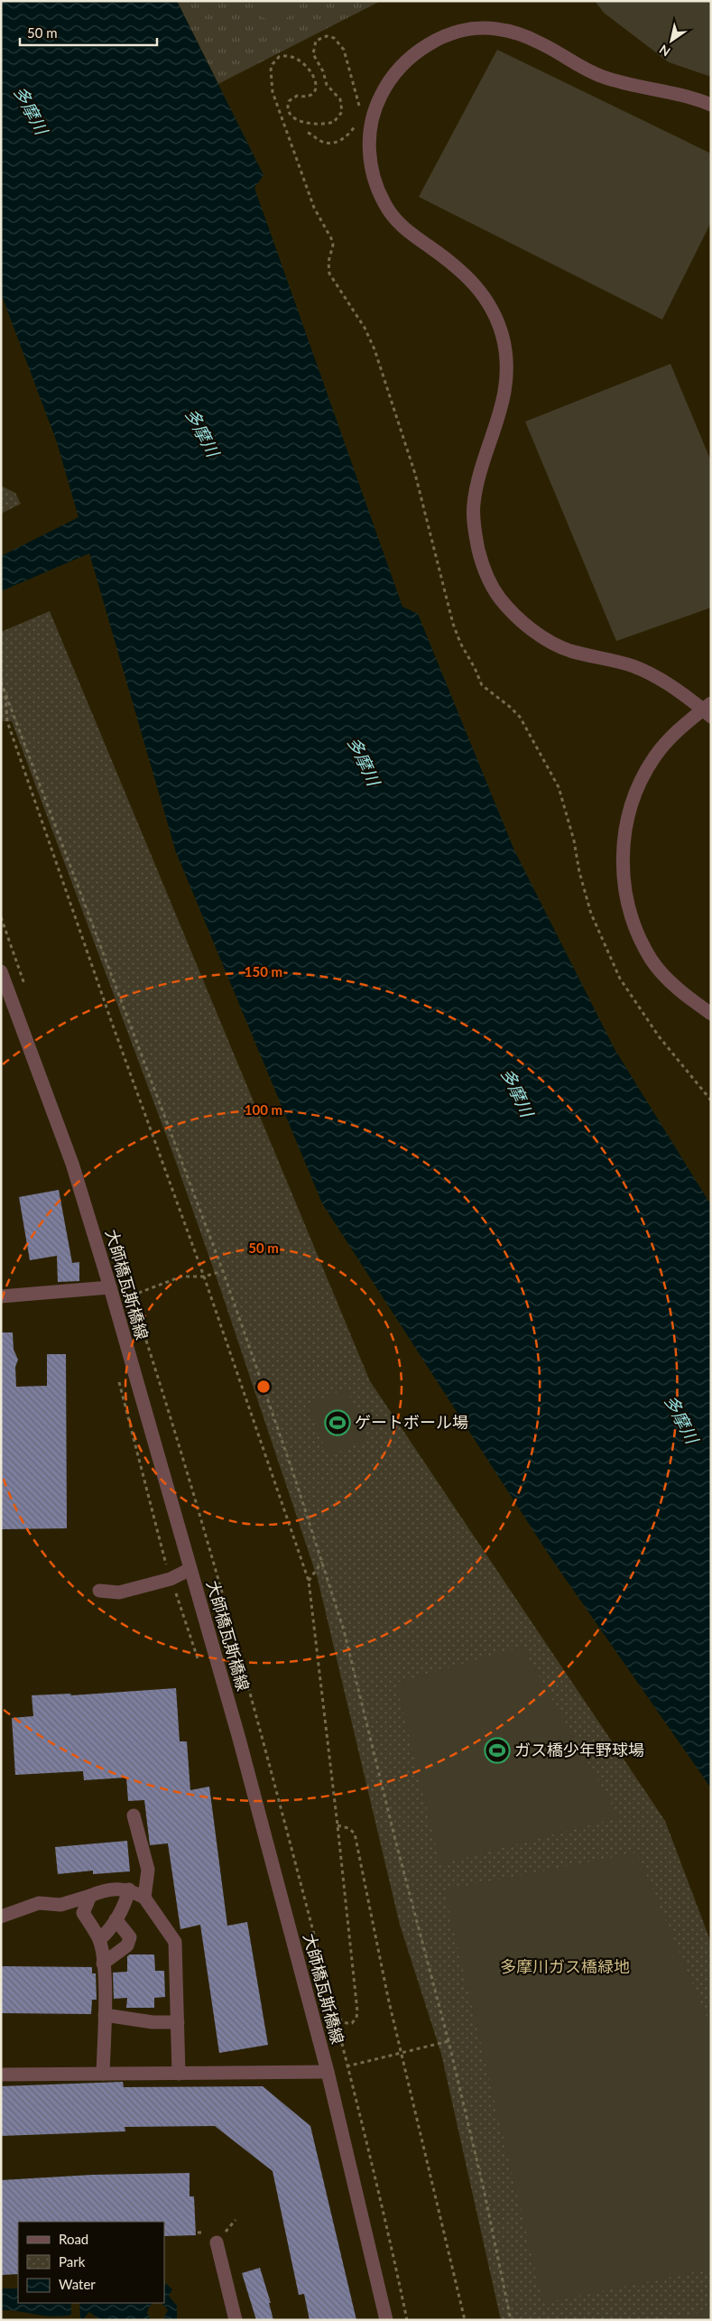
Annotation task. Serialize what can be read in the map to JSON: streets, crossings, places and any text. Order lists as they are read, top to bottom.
{
  "streets": {
    "street": ["大師橋瓦斯橋線"]
  },
  "water": ["多摩川"],
  "parks": ["多摩川ガス橋緑地"],
  "places": {
    "sports": ["ゲートボール場", "ガス橋少年野球場"]
  },
  "legend": ["Road", "Park", "Water"],
  "scale_bar": "50 m",
  "north": "bottom left",
  "rings": ["150 m", "100 m", "50 m"]
}
